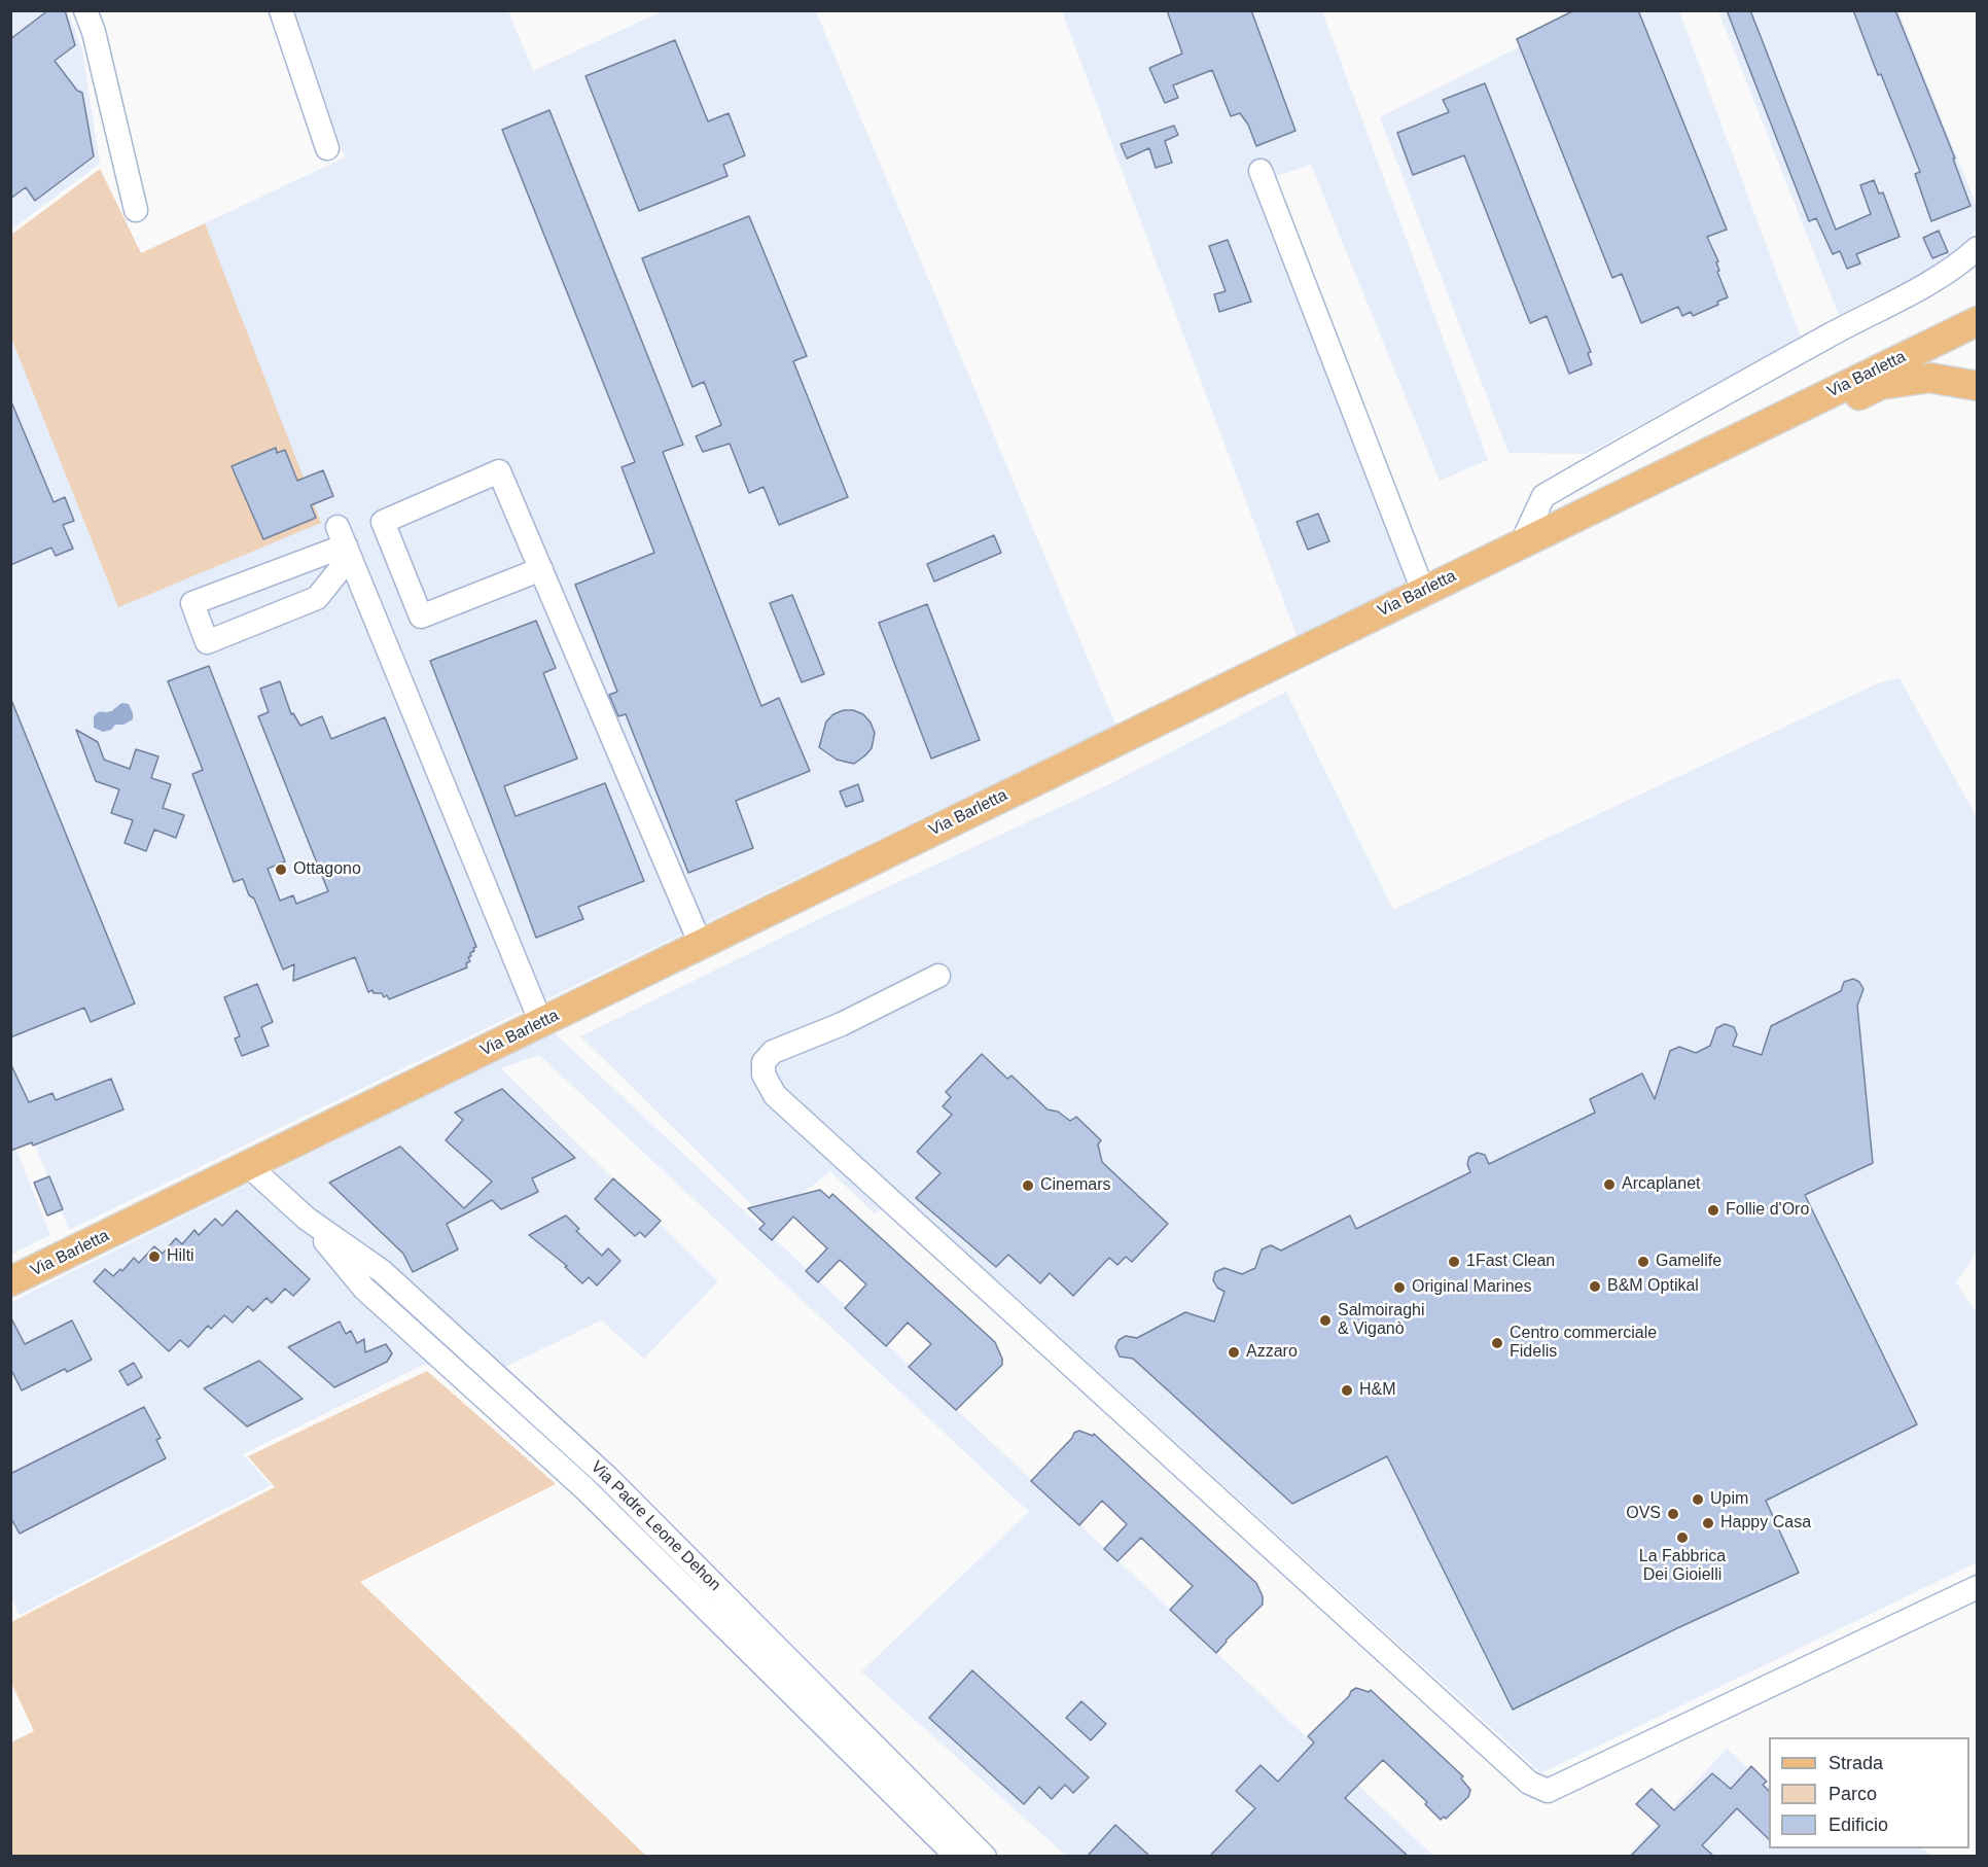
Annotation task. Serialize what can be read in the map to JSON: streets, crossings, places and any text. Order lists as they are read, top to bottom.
{
  "streets": {
    "main road": ["Via Barletta"],
    "street": ["Via Padre Leone Dehon"]
  },
  "crossings": [
    ["Via Barletta", "Via Padre Leone Dehon"]
  ],
  "places": [
    "Ottagono",
    "Arcaplanet",
    "Cinemars",
    "Follie d'Oro",
    "Hilti",
    "1Fast Clean",
    "Gamelife",
    "B&M Optikal",
    "Original Marines",
    "Salmoiraghi & Viganò",
    "Centro commerciale Fidelis",
    "Azzaro",
    "H&M",
    "Upim",
    "OVS",
    "Happy Casa",
    "La Fabbrica Dei Gioielli"
  ],
  "legend": ["Strada", "Parco", "Edificio"]
}
